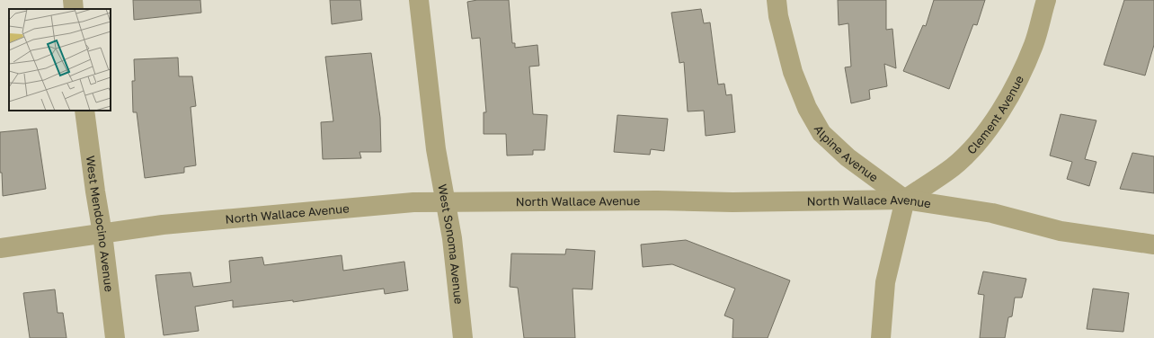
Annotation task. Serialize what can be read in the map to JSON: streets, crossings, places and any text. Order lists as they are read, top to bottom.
{
  "streets": {
    "street": [
      "Clement Avenue",
      "Alpine Avenue",
      "North Wallace Avenue",
      "West Mendocino Avenue",
      "West Sonoma Avenue"
    ]
  },
  "crossings": [
    ["Clement Avenue", "Alpine Avenue"],
    ["Clement Avenue", "North Wallace Avenue"],
    ["Alpine Avenue", "North Wallace Avenue"],
    ["North Wallace Avenue", "West Mendocino Avenue"],
    ["North Wallace Avenue", "West Sonoma Avenue"]
  ]
}
